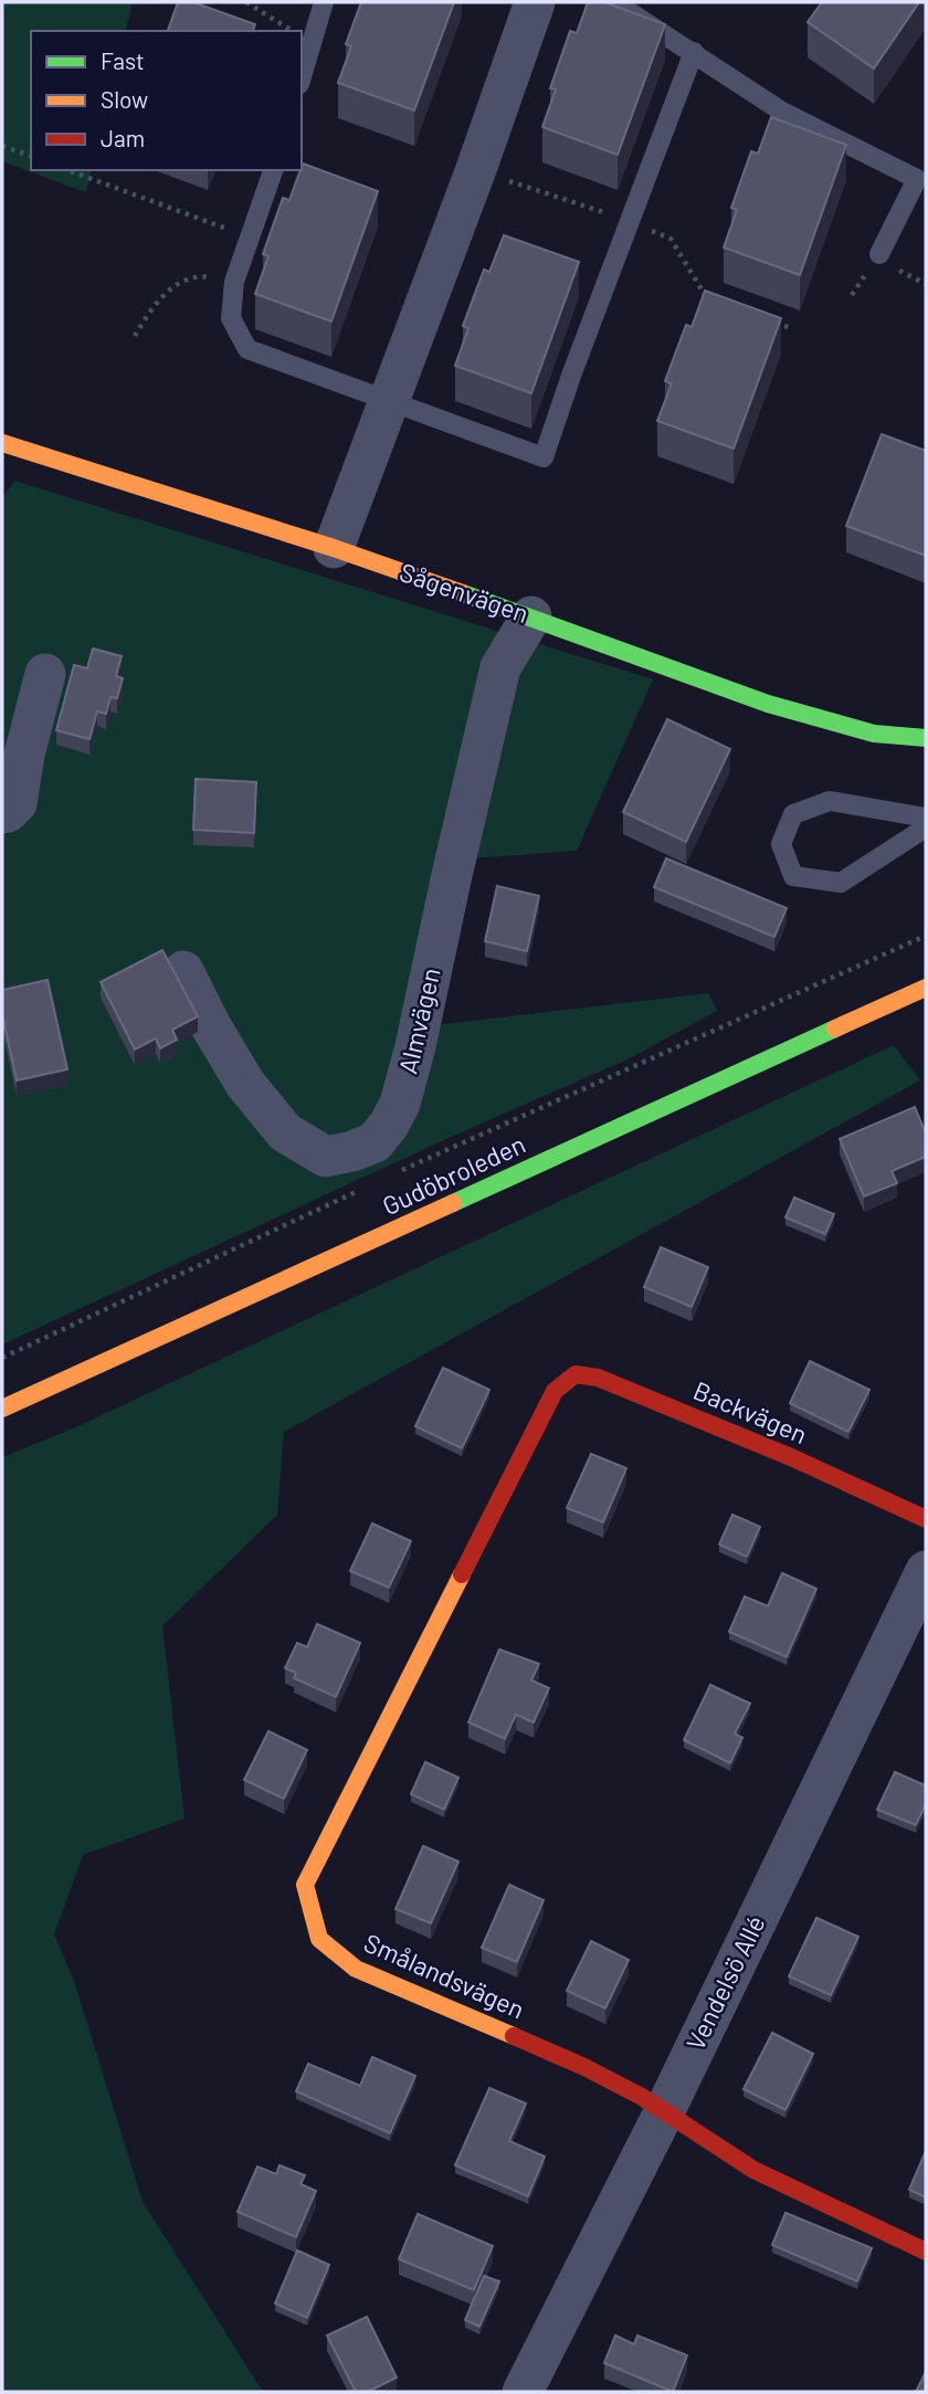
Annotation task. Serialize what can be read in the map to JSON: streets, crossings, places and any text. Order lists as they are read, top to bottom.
{
  "streets": {
    "street": [
      "Sågenvägen",
      "Almvägen",
      "Gudöbroleden",
      "Backvägen",
      "Smålandsvägen",
      "Vendelsö Allé"
    ]
  },
  "crossings": [
    ["Sågenvägen", "Almvägen"],
    ["Backvägen", "Smålandsvägen"],
    ["Smålandsvägen", "Vendelsö Allé"]
  ],
  "legend": ["Fast", "Slow", "Jam"]
}
